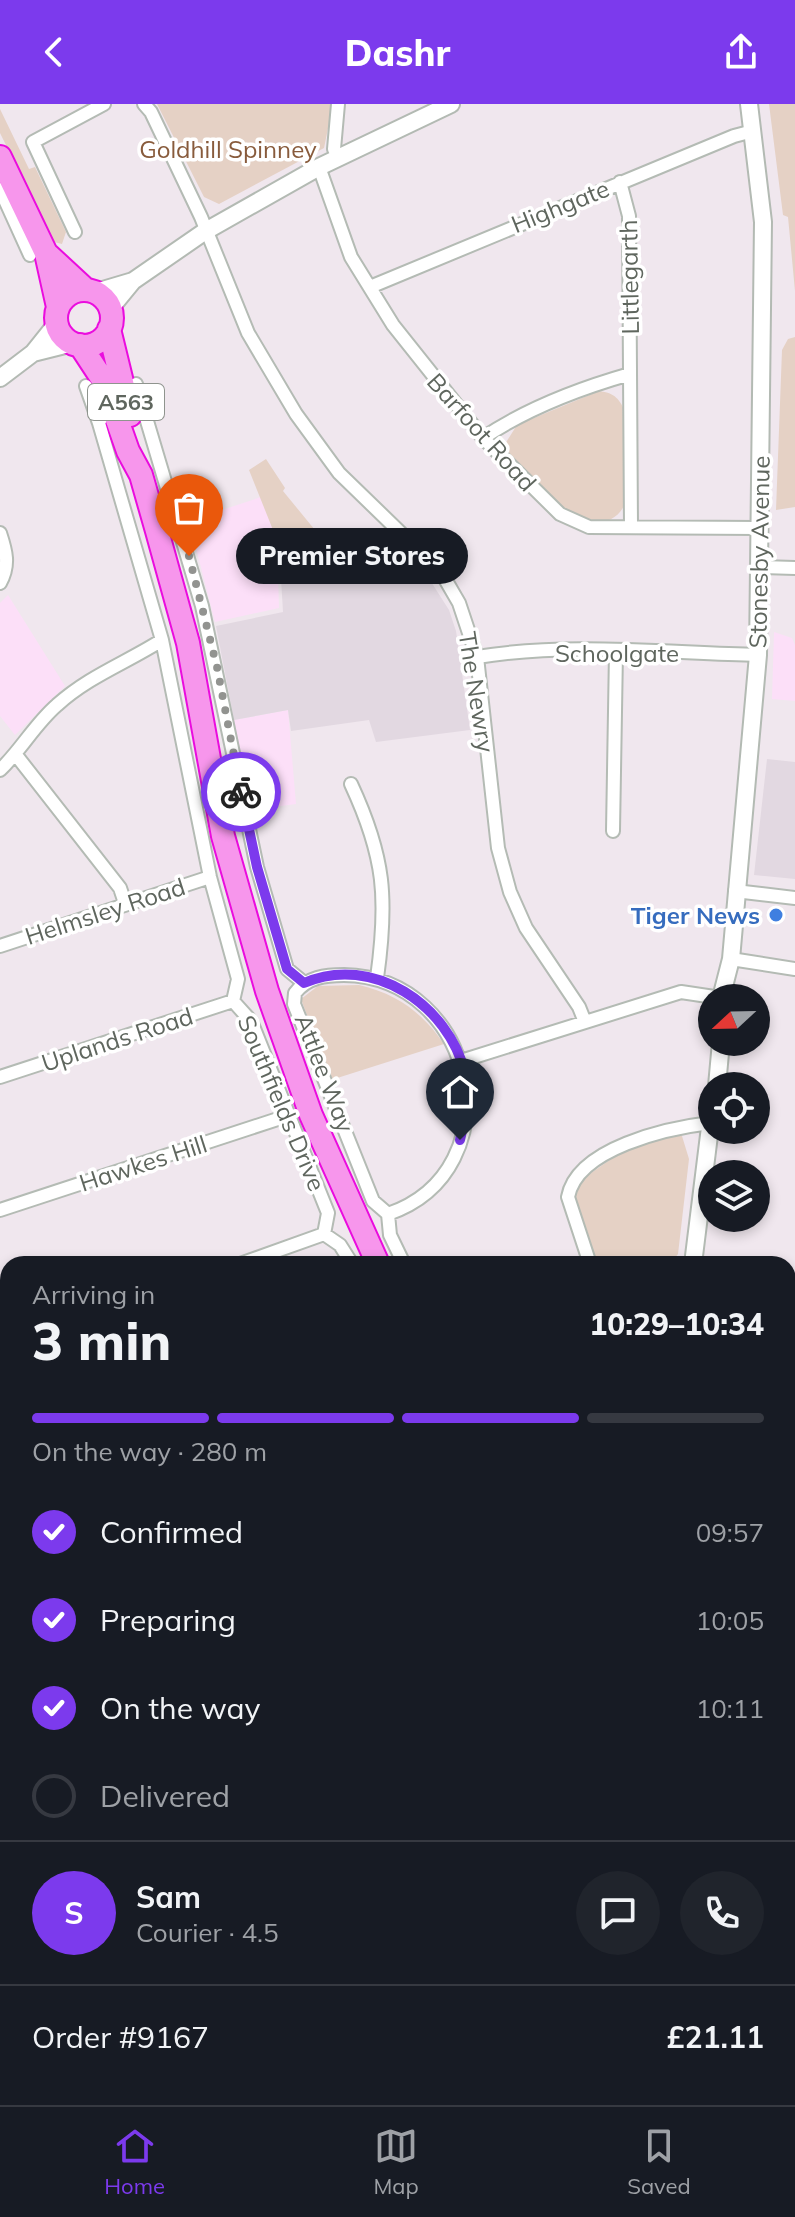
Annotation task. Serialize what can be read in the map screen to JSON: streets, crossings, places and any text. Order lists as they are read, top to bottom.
{
  "streets": {
    "highway": ["A563", "Attlee Way"],
    "main road": ["Stonesby Avenue"],
    "street": [
      "Highgate",
      "Littlegarth",
      "Barfoot Road",
      "Schoolgate",
      "The Newry",
      "Helmsley Road",
      "Uplands Road",
      "Southfields Drive",
      "Hawkes Hill"
    ]
  },
  "crossings": [
    ["Highgate", "Littlegarth"],
    ["Highgate", "Barfoot Road"],
    ["Highgate", "Stonesby Avenue"],
    ["Littlegarth", "Barfoot Road"],
    ["Barfoot Road", "Stonesby Avenue"],
    ["Stonesby Avenue", "Schoolgate"],
    ["Schoolgate", "The Newry"],
    ["Helmsley Road", "Southfields Drive"],
    ["Uplands Road", "Southfields Drive"],
    ["Southfields Drive", "Hawkes Hill"]
  ],
  "parks": ["Goldhill Spinney"],
  "places": ["Premier Stores", "Tiger News"],
  "north": "left",
  "page": {
    "header": "Dashr",
    "bubble": "Premier Stores",
    "heading": ["3 min", "Arriving in", "10:29–10:34"],
    "panel": [
      "Sam",
      "Courier · 4.5",
      "Order #9167",
      "£21.11"
    ],
    "bar": "On the way · 280 m",
    "list": [
      ["Confirmed", "09:57"],
      ["Preparing", "10:05"],
      ["On the way", "10:11"],
      "Delivered"
    ],
    "round": "S",
    "tabs": ["Home", "Map", "Saved"]
  }
}
